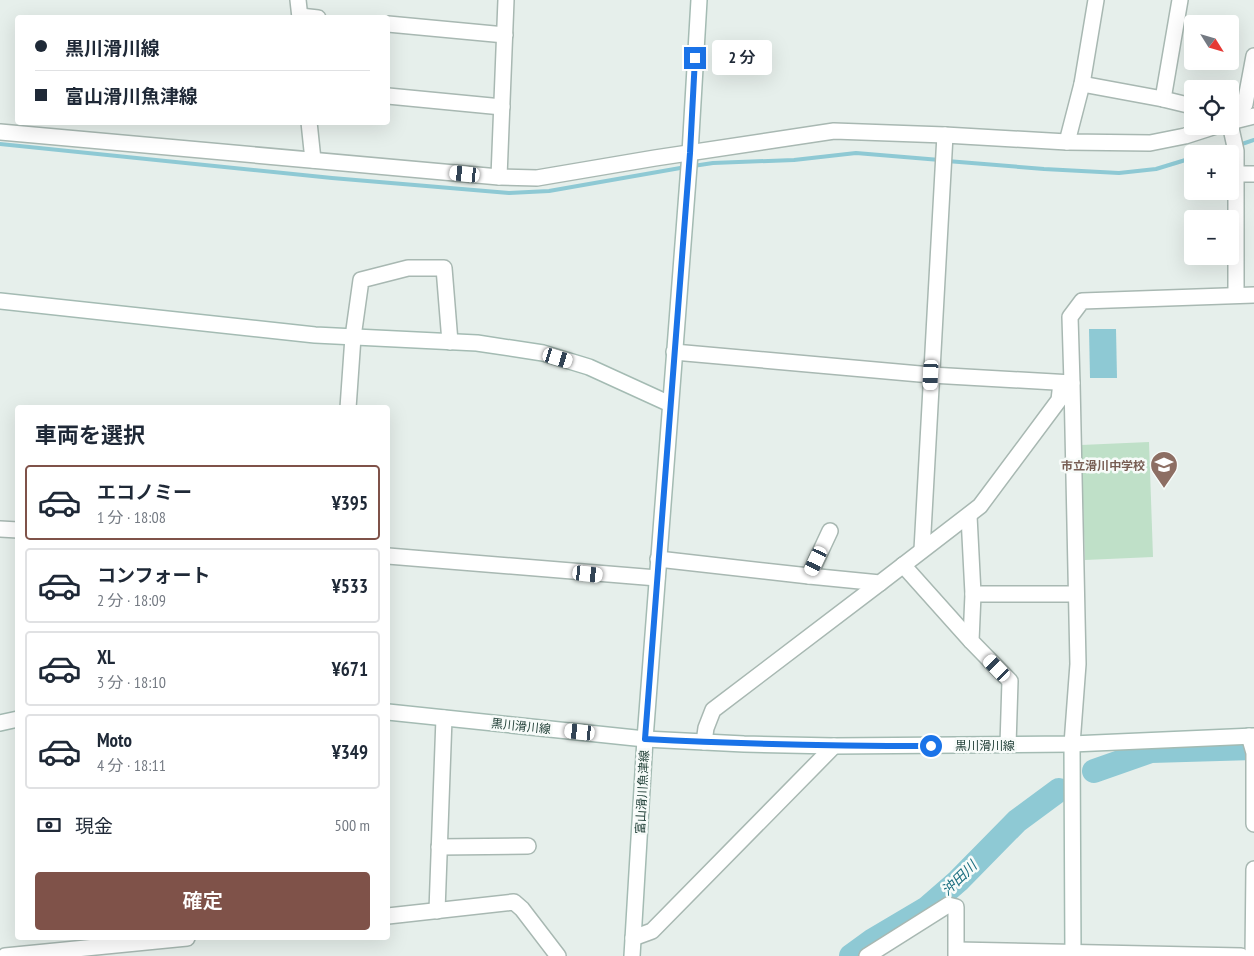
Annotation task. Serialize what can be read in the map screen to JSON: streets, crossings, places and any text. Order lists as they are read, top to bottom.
{
  "streets": {
    "street": ["黒川滑川線", "富山滑川魚津線"]
  },
  "crossings": [
    ["黒川滑川線", "富山滑川魚津線"]
  ],
  "water": ["沖田川"],
  "places": {
    "school or university": ["市立滑川中学校"]
  },
  "north": "bottom right",
  "page": {
    "map_buttons": ["+", "−"],
    "banner": ["黒川滑川線", "富山滑川魚津線"],
    "bubble": "2 分",
    "heading": "車両を選択",
    "list": [
      {
        "name": "エコノミー",
        "note": "1 分 · 18:08",
        "value": "¥395"
      },
      {
        "name": "コンフォート",
        "note": "2 分 · 18:09",
        "value": "¥533"
      },
      {
        "name": "XL",
        "note": "3 分 · 18:10",
        "value": "¥671"
      },
      {
        "name": "Moto",
        "note": "4 分 · 18:11",
        "value": "¥349"
      }
    ],
    "pay": ["現金", "500 m"],
    "buttons": "確定"
  }
}
